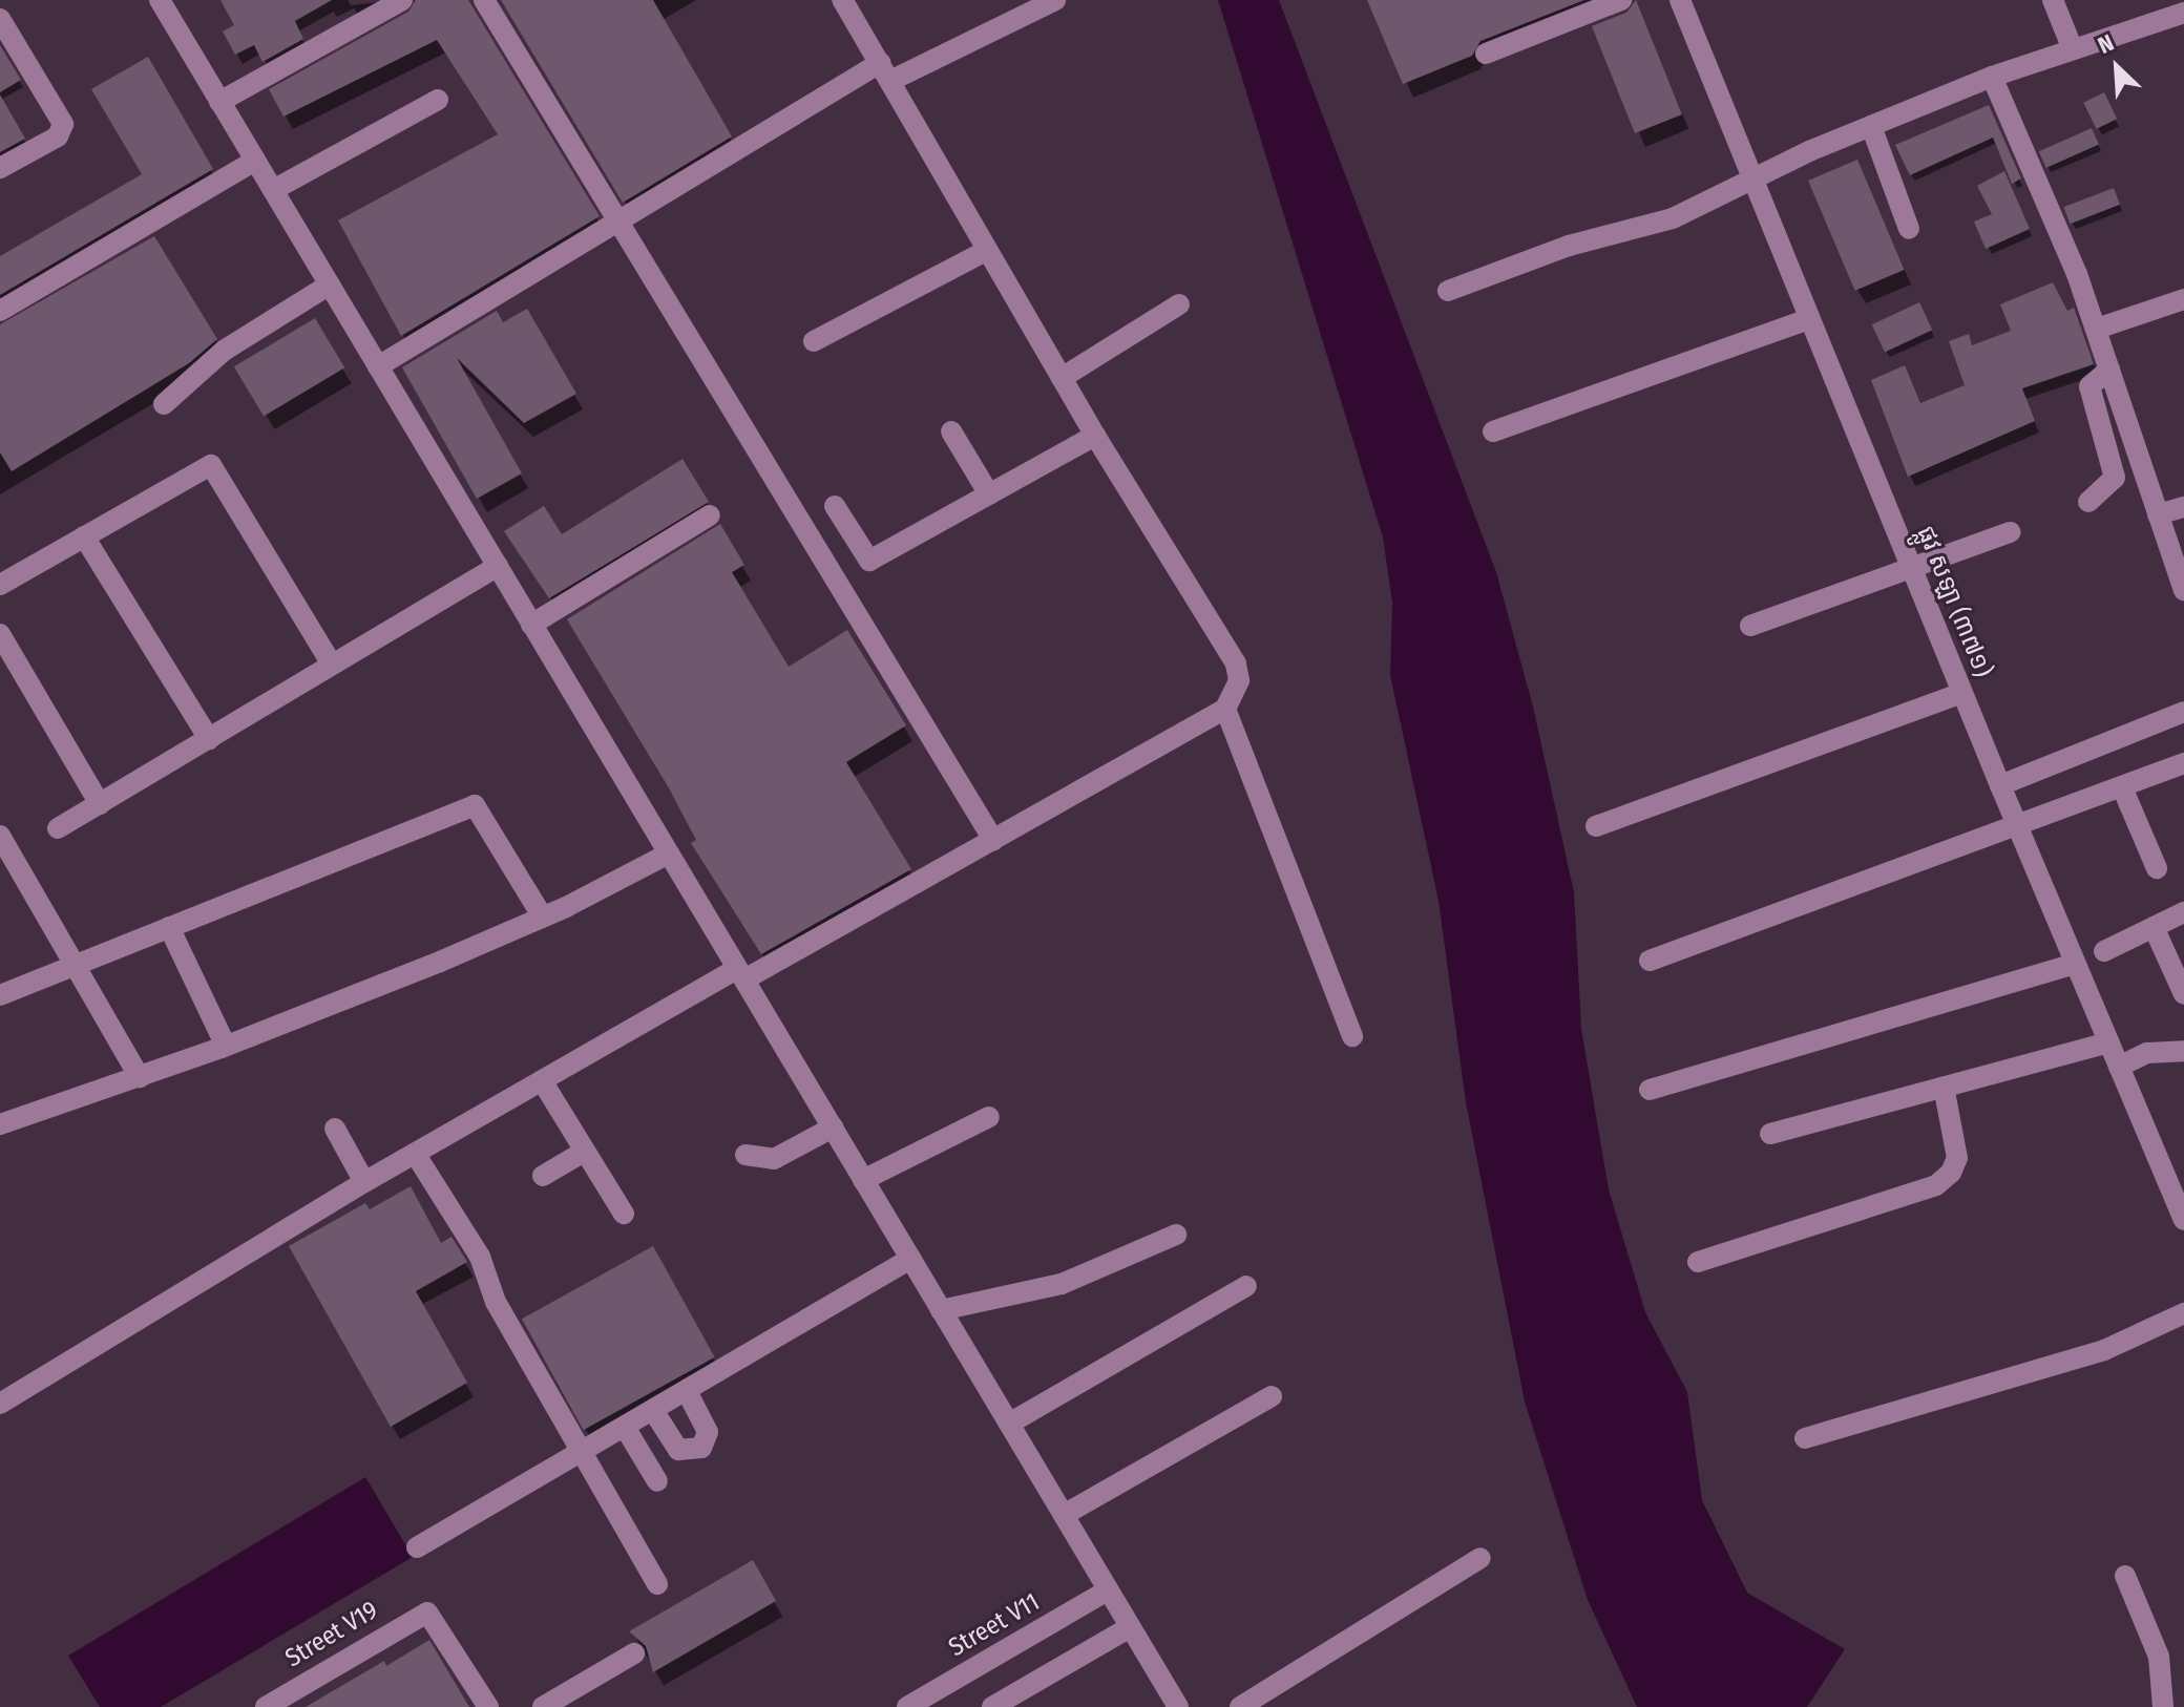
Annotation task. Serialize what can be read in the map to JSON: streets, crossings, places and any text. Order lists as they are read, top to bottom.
{
  "streets": {
    "street": ["ផ្លូវ សឡា (៣៧១)", "Street V11", "Street V19"]
  },
  "north": "top left"
}
